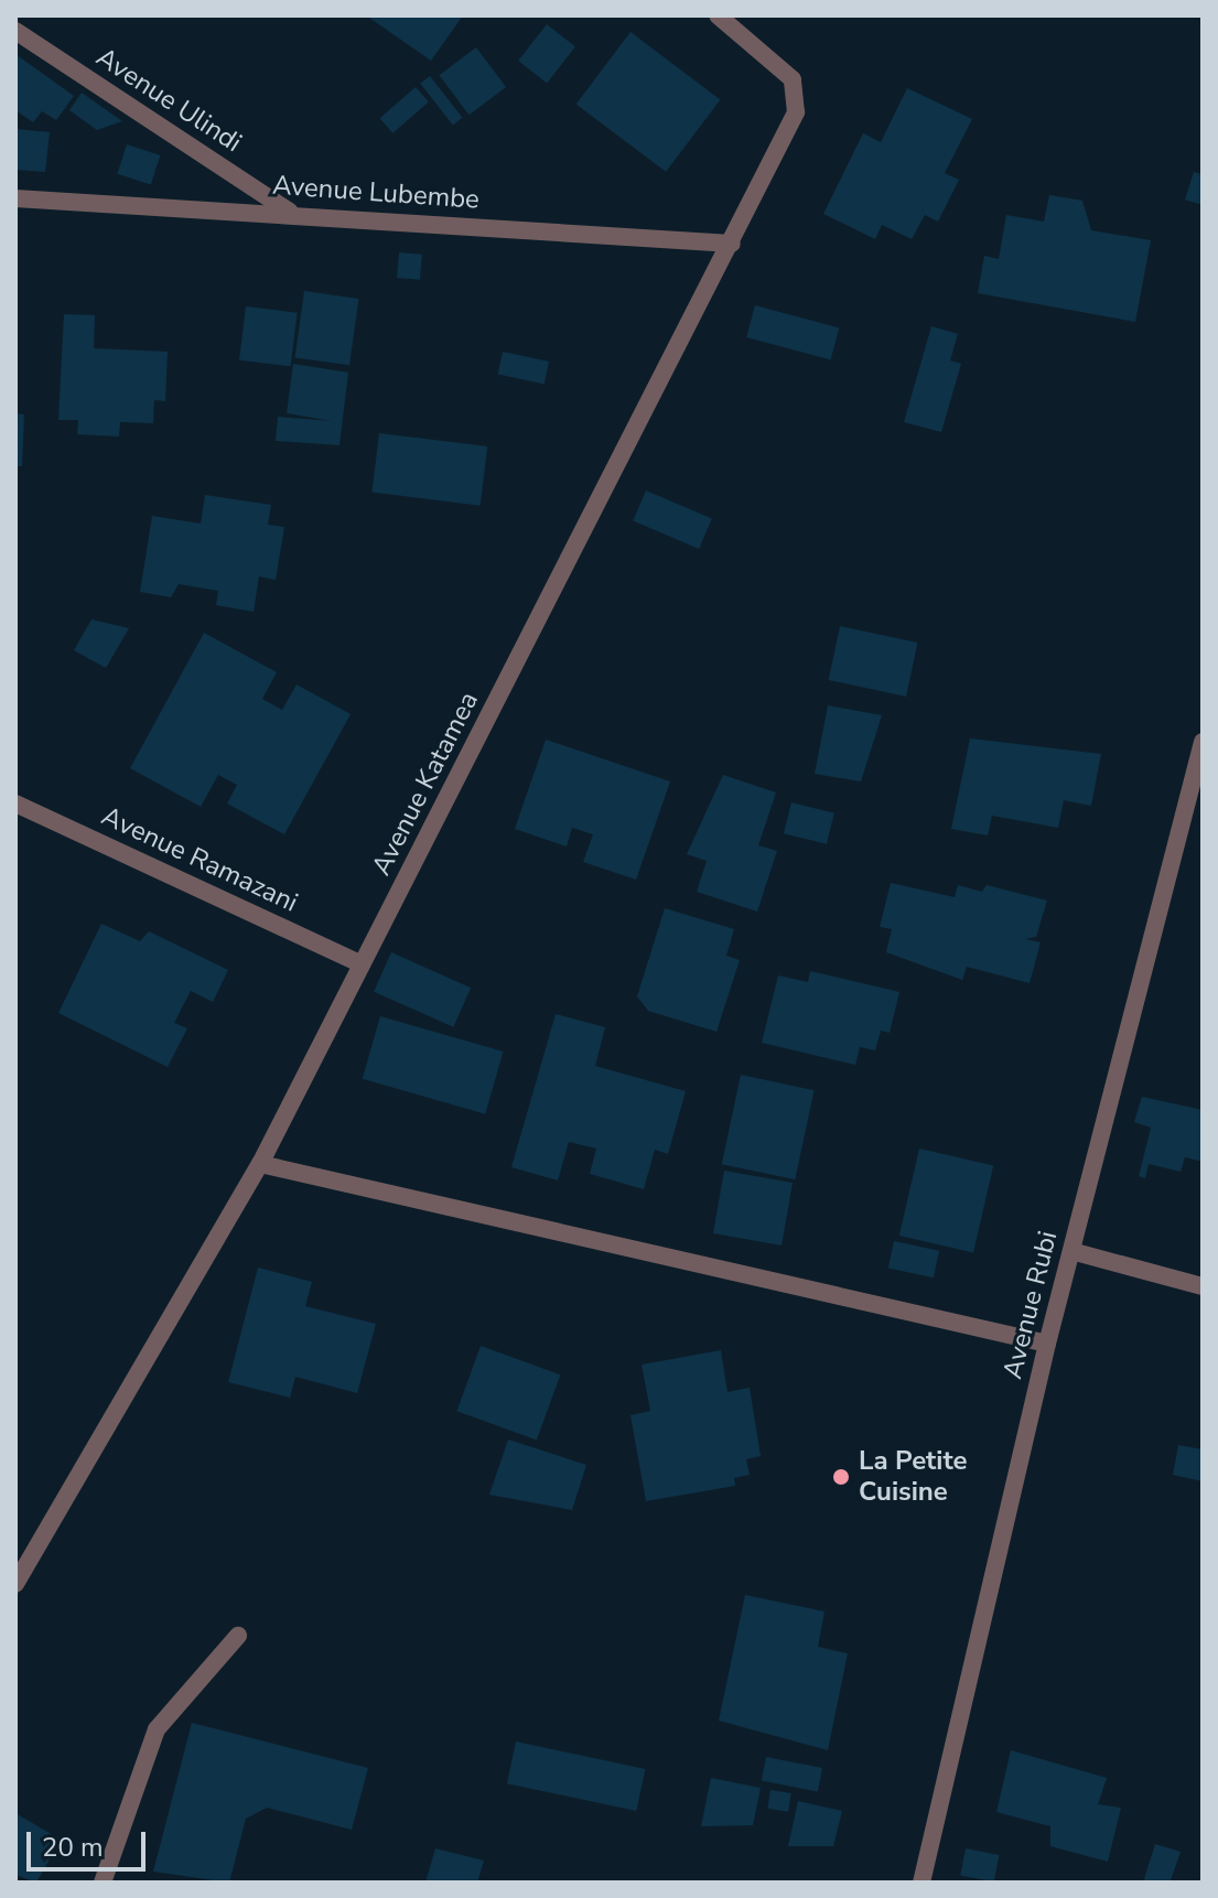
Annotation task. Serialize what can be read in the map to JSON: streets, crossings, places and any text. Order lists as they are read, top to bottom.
{
  "streets": {
    "street": [
      "Avenue Ulindi",
      "Avenue Lubembe",
      "Avenue Katamea",
      "Avenue Ramazani",
      "Avenue Rubi"
    ]
  },
  "crossings": [
    ["Avenue Ulindi", "Avenue Lubembe"],
    ["Avenue Lubembe", "Avenue Katamea"],
    ["Avenue Katamea", "Avenue Ramazani"]
  ],
  "places": ["La Petite Cuisine"],
  "scale_bar": "20 m"
}
